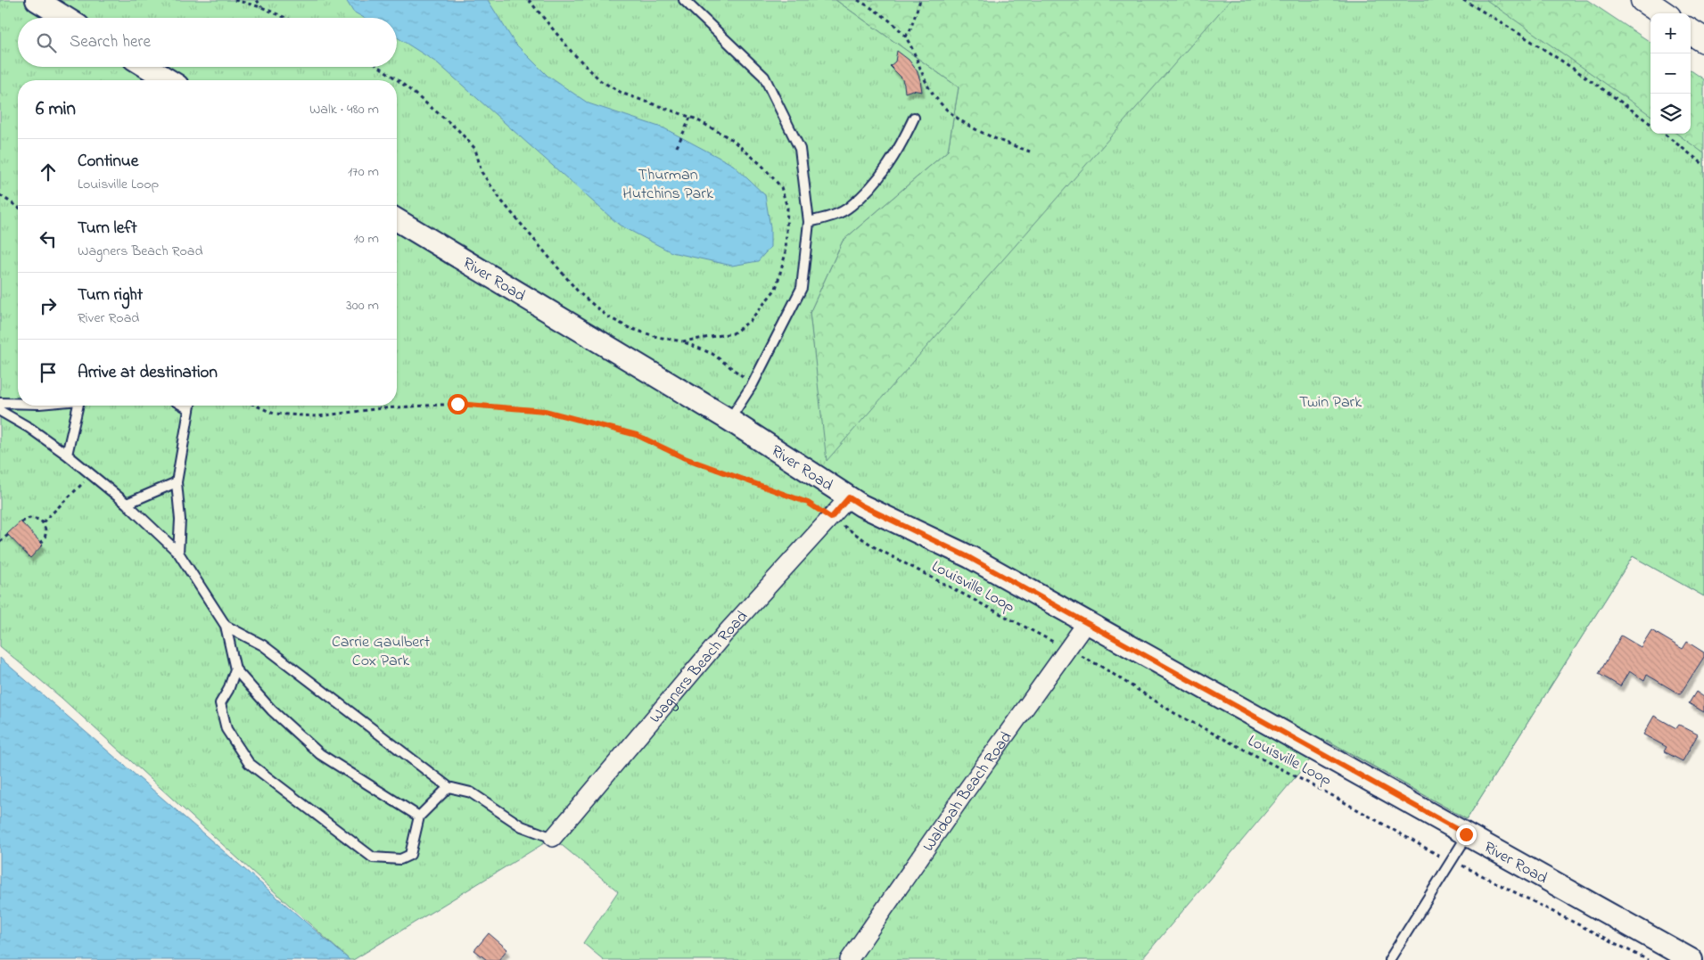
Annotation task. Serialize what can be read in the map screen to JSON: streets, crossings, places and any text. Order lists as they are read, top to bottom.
{
  "streets": {
    "street": ["River Road", "Wagners Beach Road", "Waldoah Beach Road"],
    "path": ["Louisville Loop"]
  },
  "crossings": [
    ["River Road", "Wagners Beach Road"],
    ["River Road", "Waldoah Beach Road"],
    ["Louisville Loop", "Wagners Beach Road"],
    ["Louisville Loop", "Waldoah Beach Road"]
  ],
  "parks": ["Thurman Hutchins Park", "Twin Park", "Carrie Gaulbert Cox Park"],
  "page": {
    "map_buttons": ["+", "−"],
    "search": "Search here",
    "heading": ["6 min", "Walk · 480 m"],
    "list": [
      ["Continue", "Louisville Loop", "170 m"],
      ["Turn left", "Wagners Beach Road", "10 m"],
      ["Turn right", "River Road", "300 m"],
      "Arrive at destination"
    ]
  }
}
